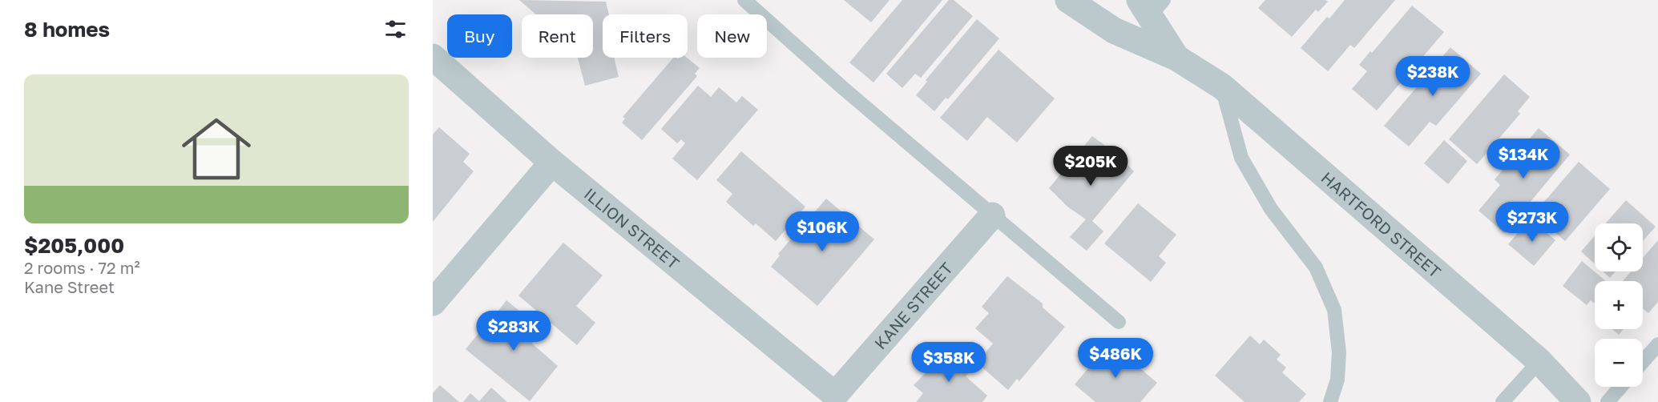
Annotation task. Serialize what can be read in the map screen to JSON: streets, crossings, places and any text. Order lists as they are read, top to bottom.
{
  "streets": {
    "street": ["HARTFORD STREET", "ILLION STREET", "KANE STREET"]
  },
  "crossings": [
    ["ILLION STREET", "KANE STREET"]
  ],
  "page": {
    "heading": "8 homes",
    "chip": [
      "Buy",
      "Rent",
      "Filters",
      "New"
    ],
    "price": [
      "$238K",
      "$134K",
      "$205K",
      "$273K",
      "$106K",
      "$283K",
      "$486K",
      "$358K"
    ],
    "list": [
      {
        "name": "$205,000",
        "note": "2 rooms · 72 m² · Kane Street"
      }
    ],
    "map_buttons": ["+", "−"]
  }
}
